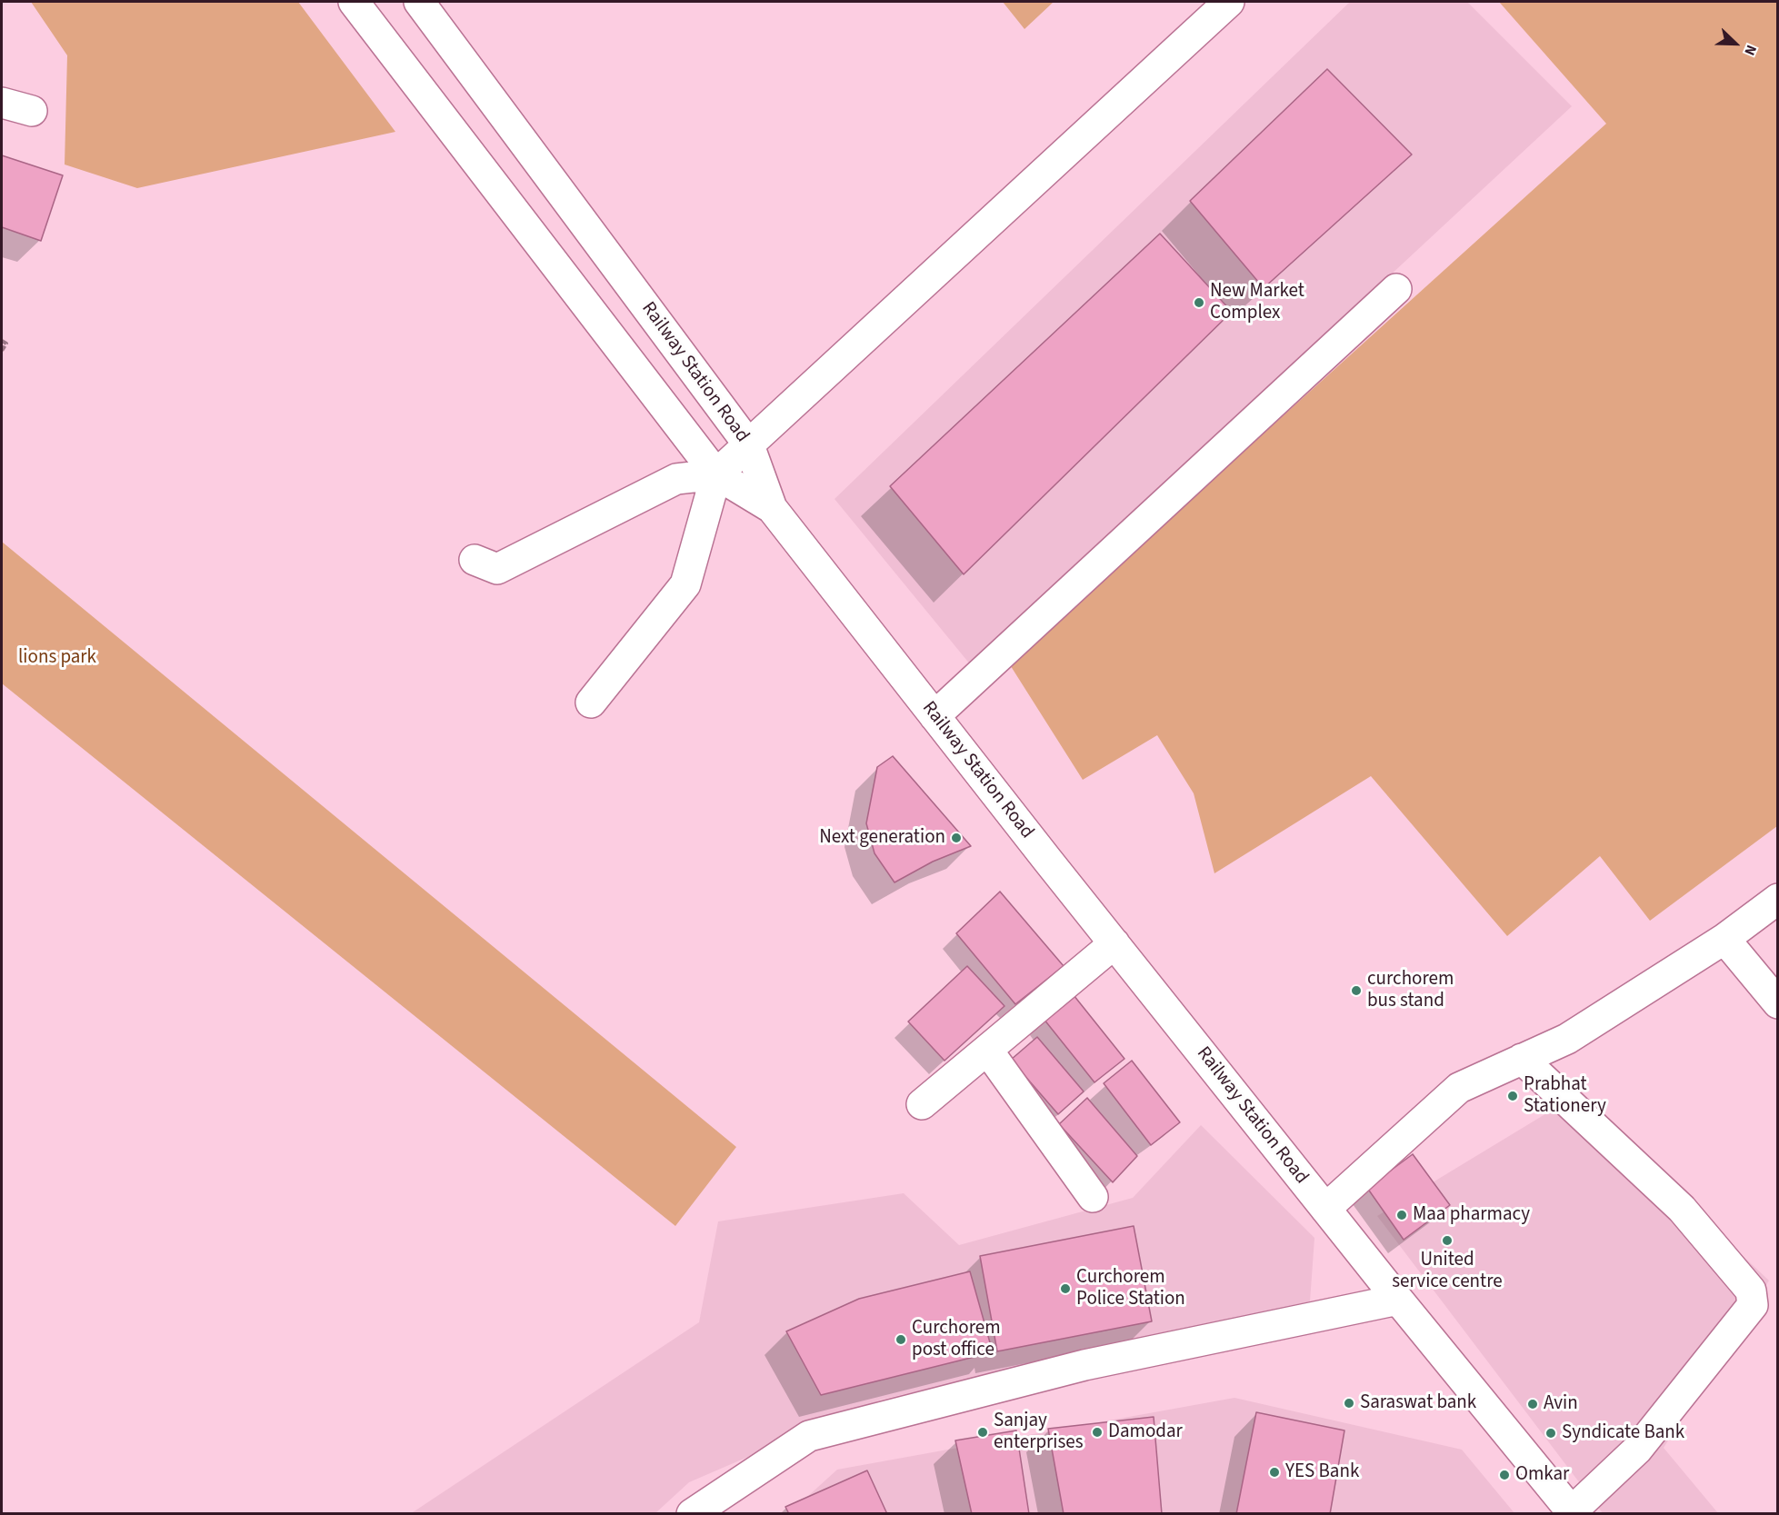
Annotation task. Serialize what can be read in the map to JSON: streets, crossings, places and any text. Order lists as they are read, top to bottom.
{
  "streets": {
    "street": ["Railway Station Road"]
  },
  "parks": ["lions park"],
  "places": [
    "New Market Complex",
    "Next generation",
    "curchorem bus stand",
    "Prabhat Stationery",
    "Maa pharmacy",
    "United service centre",
    "Curchorem Police Station",
    "Curchorem post office",
    "Saraswat bank",
    "Avin",
    "Sanjay enterprises",
    "Damodar",
    "Syndicate Bank",
    "YES Bank",
    "Omkar"
  ],
  "north": "bottom right"
}
